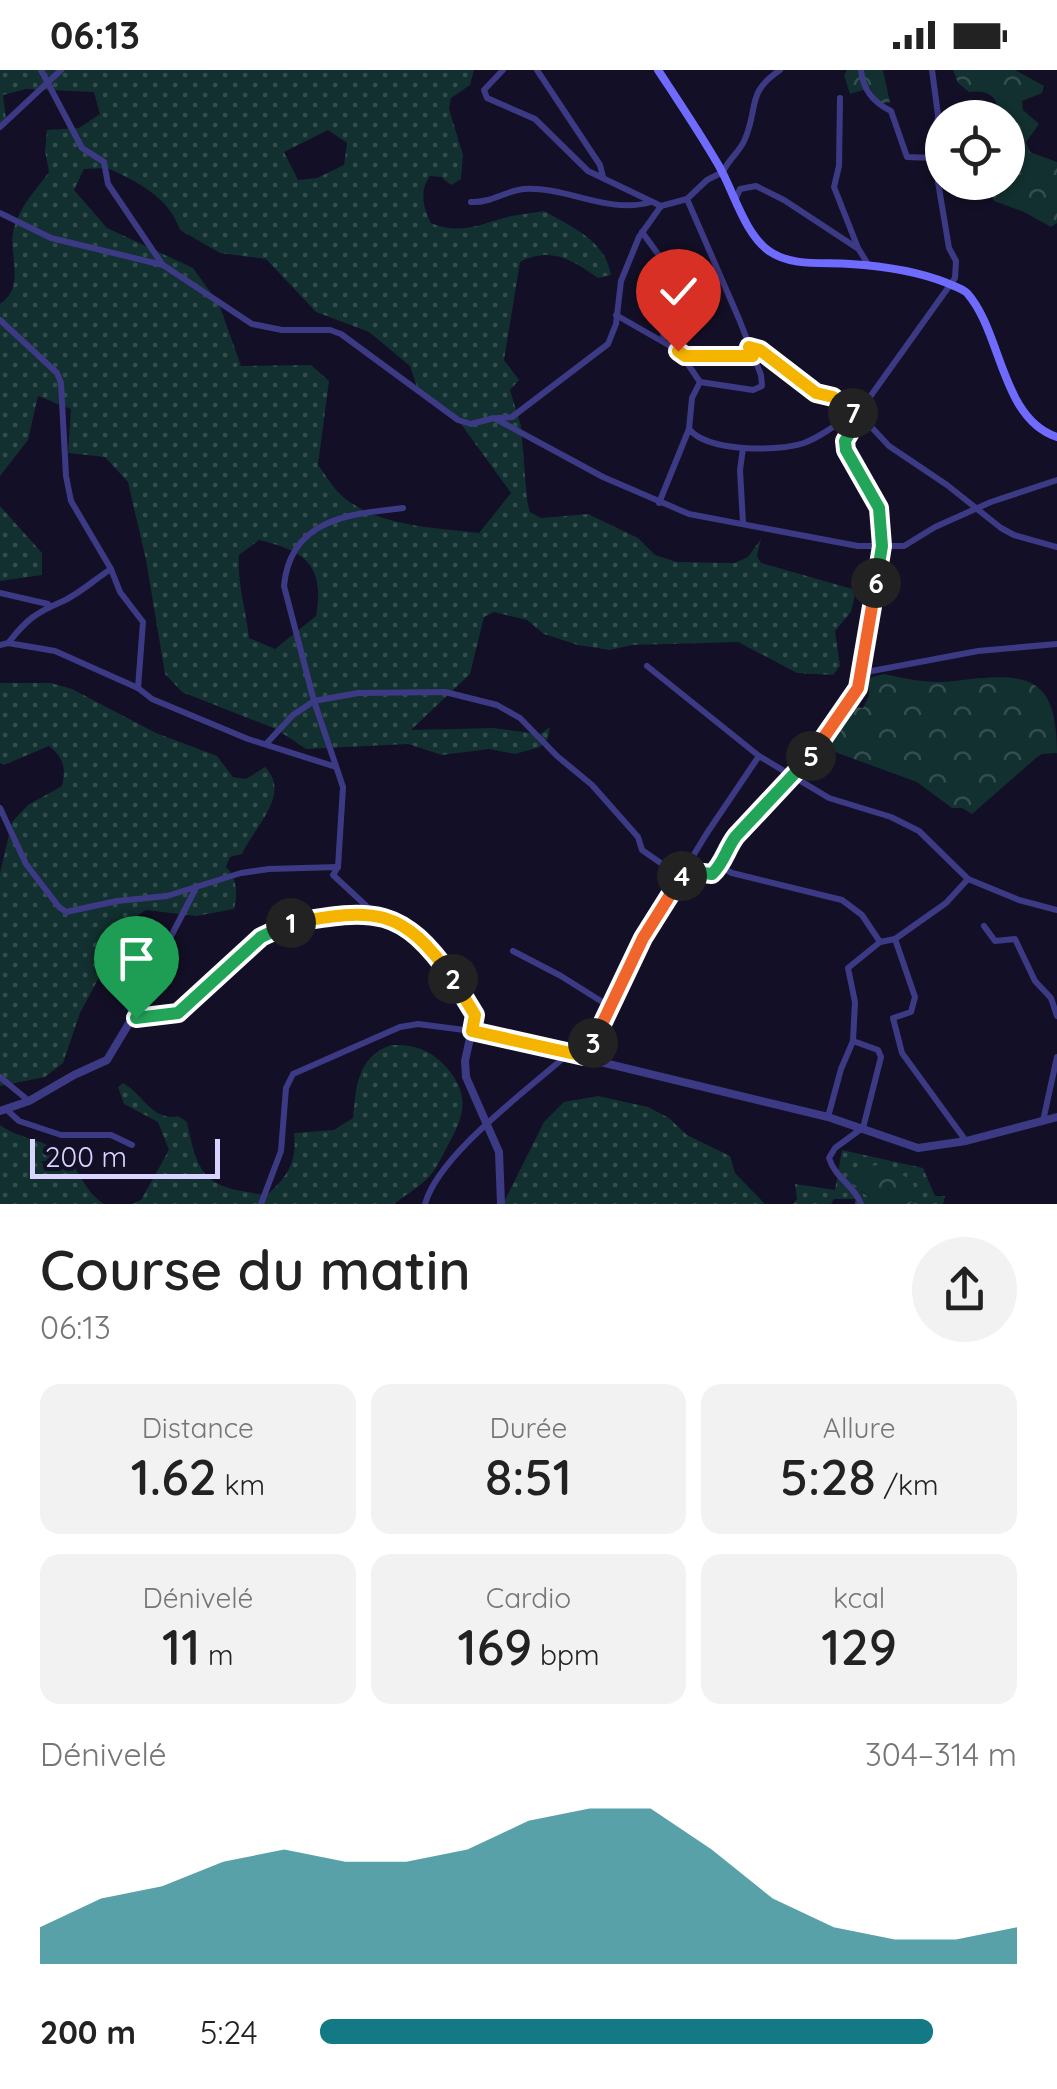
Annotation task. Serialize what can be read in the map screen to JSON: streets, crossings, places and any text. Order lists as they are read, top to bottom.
{
  "scale_bar": "200 m",
  "page": {
    "status": "06:13",
    "pins": [
      "7",
      "6",
      "5",
      "4",
      "1",
      "2",
      "3"
    ],
    "scale": "200 m",
    "heading": ["Course du matin", "06:13"],
    "stats": [
      ["Distance", "1.62 km"],
      ["Durée", "8:51"],
      ["Allure", "5:28 /km"],
      ["Dénivelé", "11 m"],
      ["Cardio", "169 bpm"],
      ["kcal", "129"]
    ],
    "chart": ["Dénivelé", "304–314 m"],
    "list": [
      {
        "name": "200 m",
        "note": "5:24"
      }
    ]
  }
}
